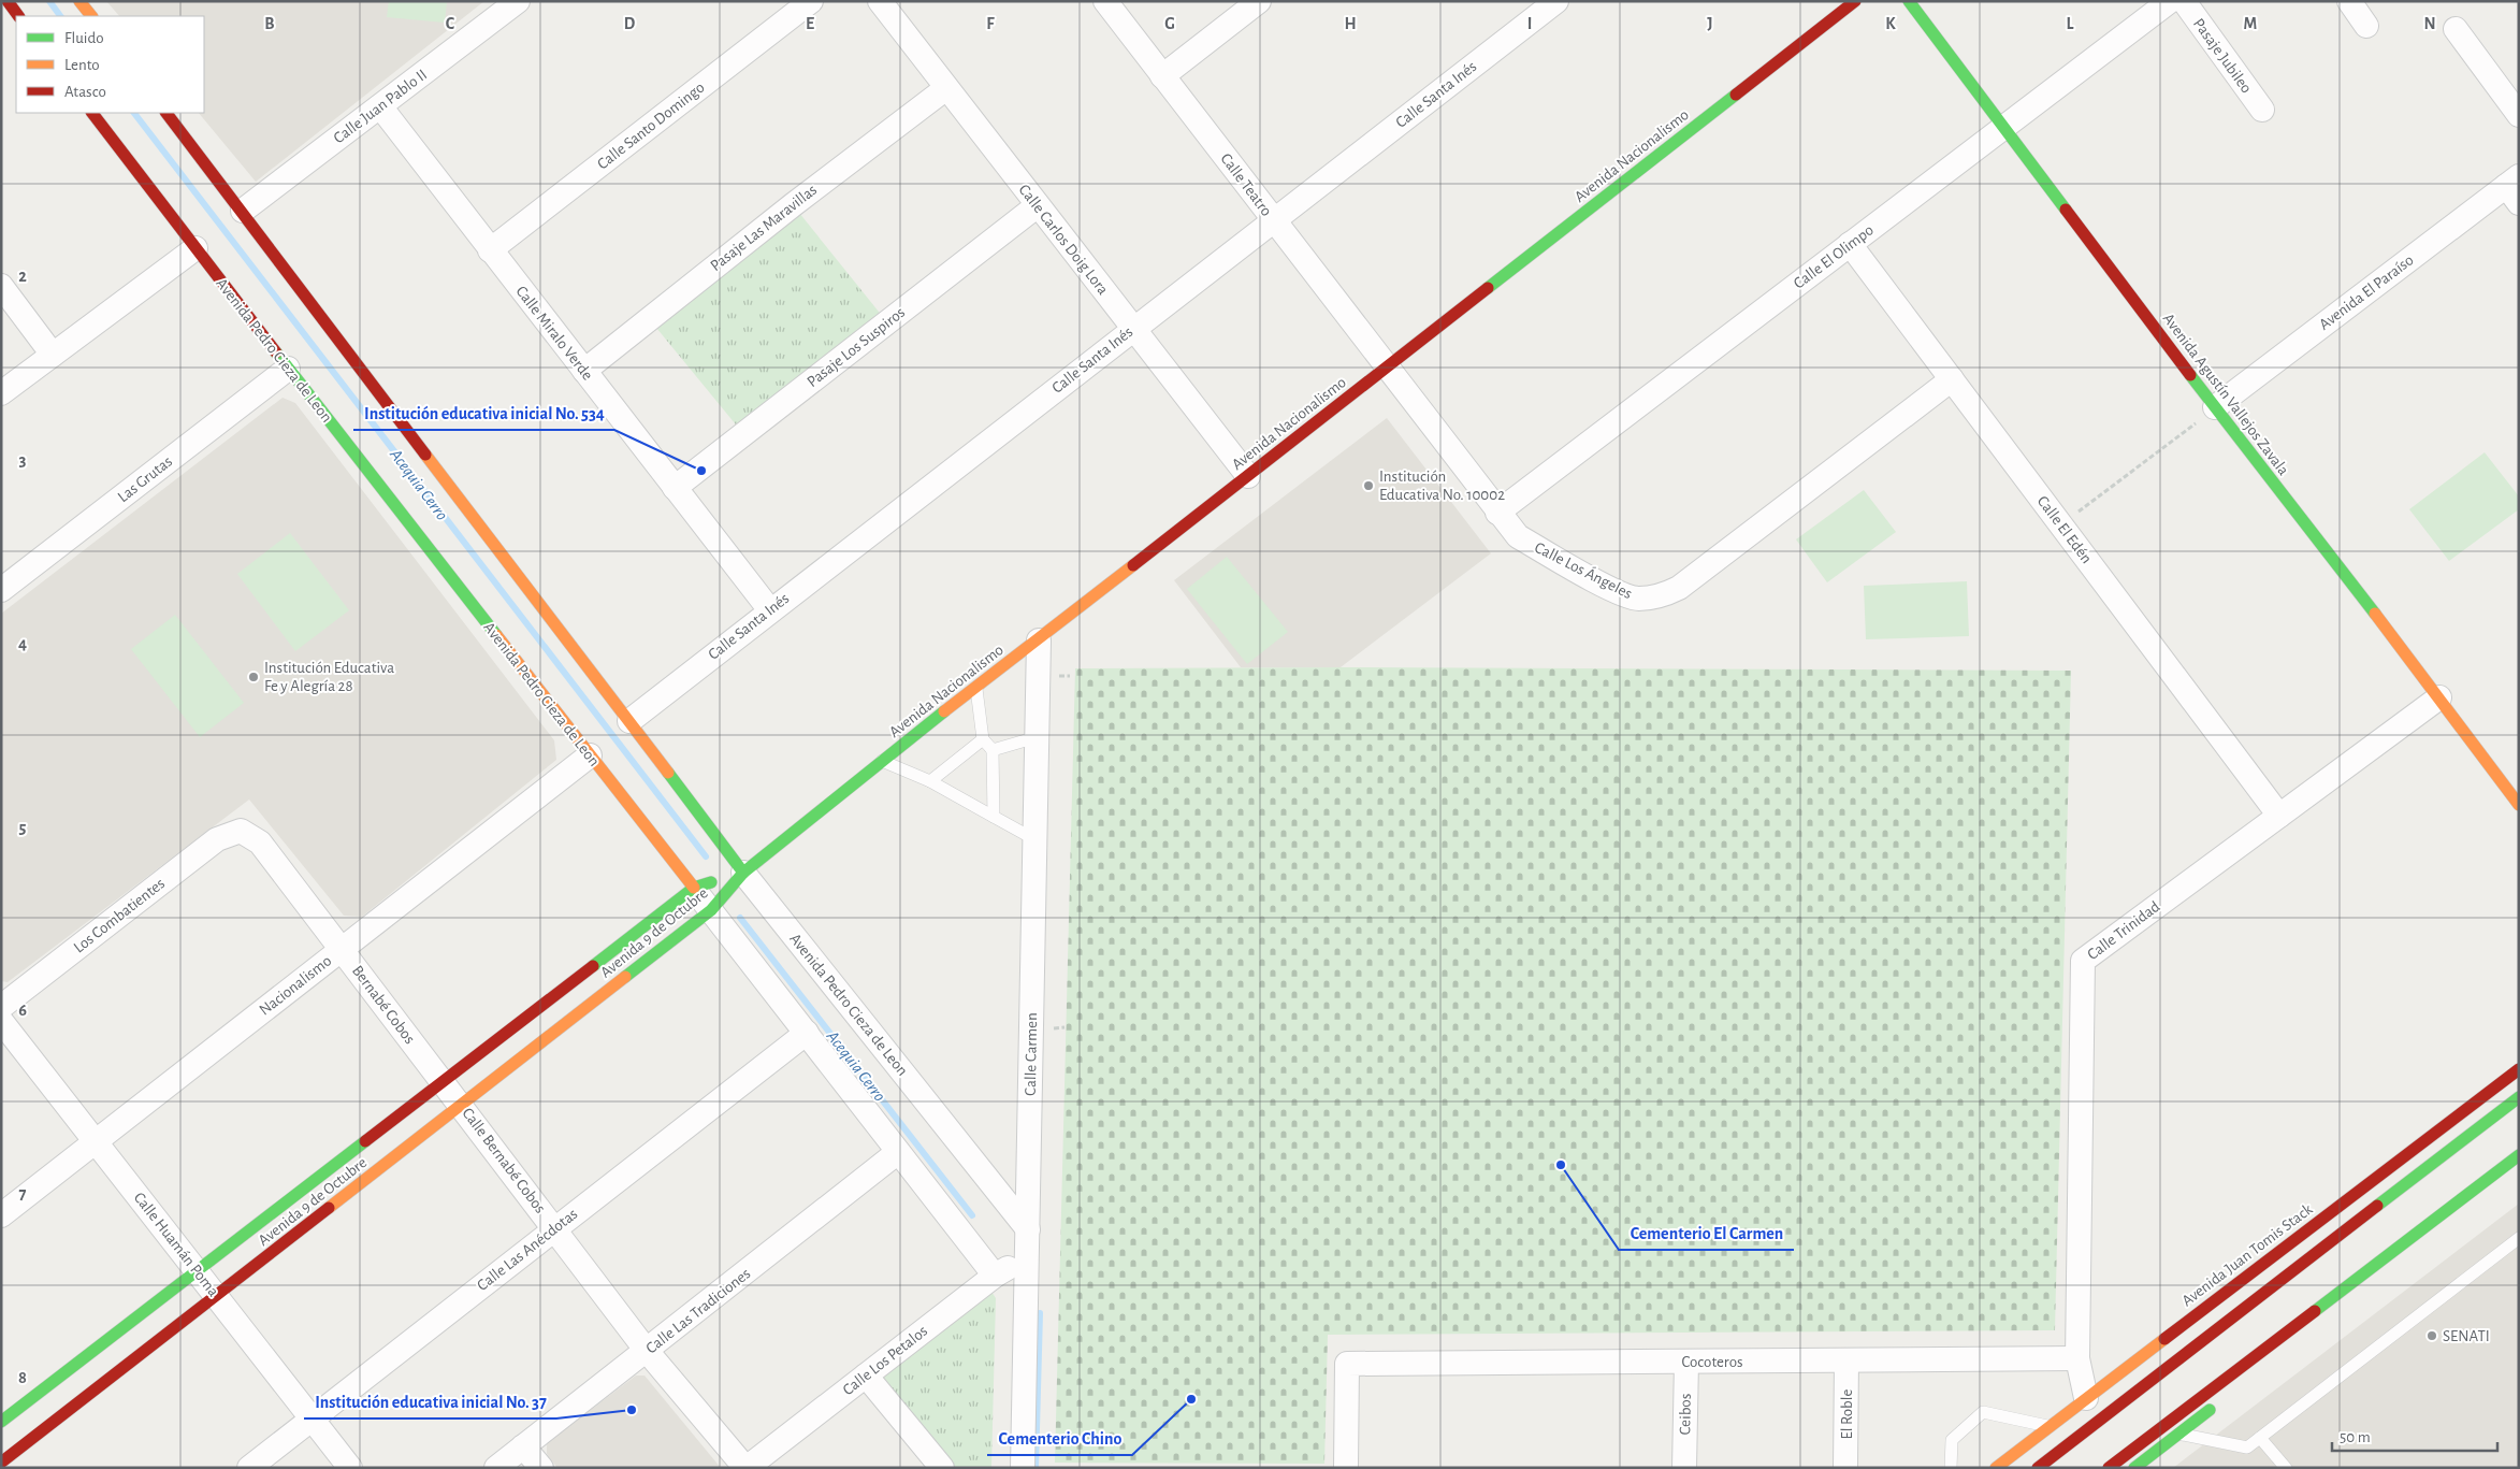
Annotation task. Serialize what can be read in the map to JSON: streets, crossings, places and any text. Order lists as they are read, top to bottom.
{
  "streets": {
    "street": [
      "Pasaje Jubileo",
      "Calle Santa Inés",
      "Calle Juan Pablo II",
      "Calle Santo Domingo",
      "Avenida Nacionalismo",
      "Calle Teatro",
      "Pasaje Las Maravillas",
      "Calle Carlos Doig Lora",
      "Calle El Olimpo",
      "Avenida El Paraíso",
      "Calle Miralo Verde",
      "Pasaje Los Suspiros",
      "Avenida Pedro Cieza de Leon",
      "Avenida Agustín Vallejos Zavala",
      "Las Grutas",
      "Calle El Edén",
      "Calle Los Ángeles",
      "Los Combatientes",
      "Calle Trinidad",
      "Avenida 9 de Octubre",
      "Nacionalismo",
      "Bernabé Cobos",
      "Calle Carmen",
      "Calle Bernabé Cobos",
      "Calle Huamán Poma",
      "Calle Las Anécdotas",
      "Avenida Juan Tomis Stack",
      "Calle Las Tradiciones",
      "Calle Los Petalos",
      "Cocoteros",
      "Ceibos",
      "El Roble"
    ]
  },
  "crossings": [
    ["Calle Santa Inés", "Calle Teatro"],
    ["Calle Santa Inés", "Calle Carlos Doig Lora"],
    ["Calle Santa Inés", "Calle Miralo Verde"],
    ["Calle Santa Inés", "Avenida Pedro Cieza de Leon"],
    ["Calle Juan Pablo II", "Calle Miralo Verde"],
    ["Calle Juan Pablo II", "Avenida Pedro Cieza de Leon"],
    ["Calle Santo Domingo", "Calle Miralo Verde"],
    ["Avenida Nacionalismo", "Calle Teatro"],
    ["Avenida Nacionalismo", "Calle Carlos Doig Lora"],
    ["Avenida Nacionalismo", "Avenida Pedro Cieza de Leon"],
    ["Avenida Nacionalismo", "Calle Los Ángeles"],
    ["Avenida Nacionalismo", "Avenida 9 de Octubre"],
    ["Avenida Nacionalismo", "Calle Carmen"],
    ["Calle Teatro", "Calle Los Ángeles"],
    ["Pasaje Las Maravillas", "Calle Carlos Doig Lora"],
    ["Pasaje Las Maravillas", "Calle Miralo Verde"],
    ["Calle Carlos Doig Lora", "Pasaje Los Suspiros"],
    ["Calle El Olimpo", "Avenida Agustín Vallejos Zavala"],
    ["Calle El Olimpo", "Calle El Edén"],
    ["Calle El Olimpo", "Calle Los Ángeles"],
    ["Avenida El Paraíso", "Avenida Agustín Vallejos Zavala"],
    ["Calle Miralo Verde", "Pasaje Los Suspiros"],
    ["Avenida Pedro Cieza de Leon", "Las Grutas"],
    ["Avenida Pedro Cieza de Leon", "Avenida 9 de Octubre"],
    ["Avenida Pedro Cieza de Leon", "Nacionalismo"],
    ["Avenida Pedro Cieza de Leon", "Calle Carmen"],
    ["Avenida Pedro Cieza de Leon", "Calle Las Anécdotas"],
    ["Avenida Pedro Cieza de Leon", "Calle Las Tradiciones"],
    ["Avenida Pedro Cieza de Leon", "Calle Los Petalos"],
    ["Avenida Agustín Vallejos Zavala", "Calle Trinidad"],
    ["Calle El Edén", "Calle Los Ángeles"],
    ["Calle El Edén", "Calle Trinidad"],
    ["Los Combatientes", "Bernabé Cobos"],
    ["Calle Trinidad", "Avenida Juan Tomis Stack"],
    ["Calle Trinidad", "Cocoteros"],
    ["Avenida 9 de Octubre", "Bernabé Cobos"],
    ["Avenida 9 de Octubre", "Calle Bernabé Cobos"],
    ["Avenida 9 de Octubre", "Calle Huamán Poma"],
    ["Nacionalismo", "Bernabé Cobos"],
    ["Nacionalismo", "Calle Huamán Poma"],
    ["Bernabé Cobos", "Calle Bernabé Cobos"],
    ["Calle Carmen", "Calle Los Petalos"],
    ["Calle Bernabé Cobos", "Calle Las Anécdotas"],
    ["Calle Bernabé Cobos", "Calle Las Tradiciones"],
    ["Calle Bernabé Cobos", "Calle Los Petalos"],
    ["Calle Huamán Poma", "Calle Las Anécdotas"],
    ["Cocoteros", "Ceibos"],
    ["Cocoteros", "El Roble"]
  ],
  "water": ["Acequia Cerro"],
  "places": [
    "Institución educativa inicial No. 534",
    "Institución Educativa No. 10002",
    "Institución Educativa Fe y Alegría 28",
    "Cementerio El Carmen",
    "SENATI",
    "Cementerio Chino",
    "Institución educativa inicial No. 37"
  ],
  "legend": ["Fluido", "Lento", "Atasco"],
  "scale_bar": "50 m",
  "grid": {
    "columns": [
      "B",
      "C",
      "D",
      "E",
      "F",
      "G",
      "H",
      "I",
      "J",
      "K",
      "L",
      "M",
      "N"
    ],
    "rows": [
      "2",
      "3",
      "4",
      "5",
      "6",
      "7",
      "8"
    ]
  }
}
